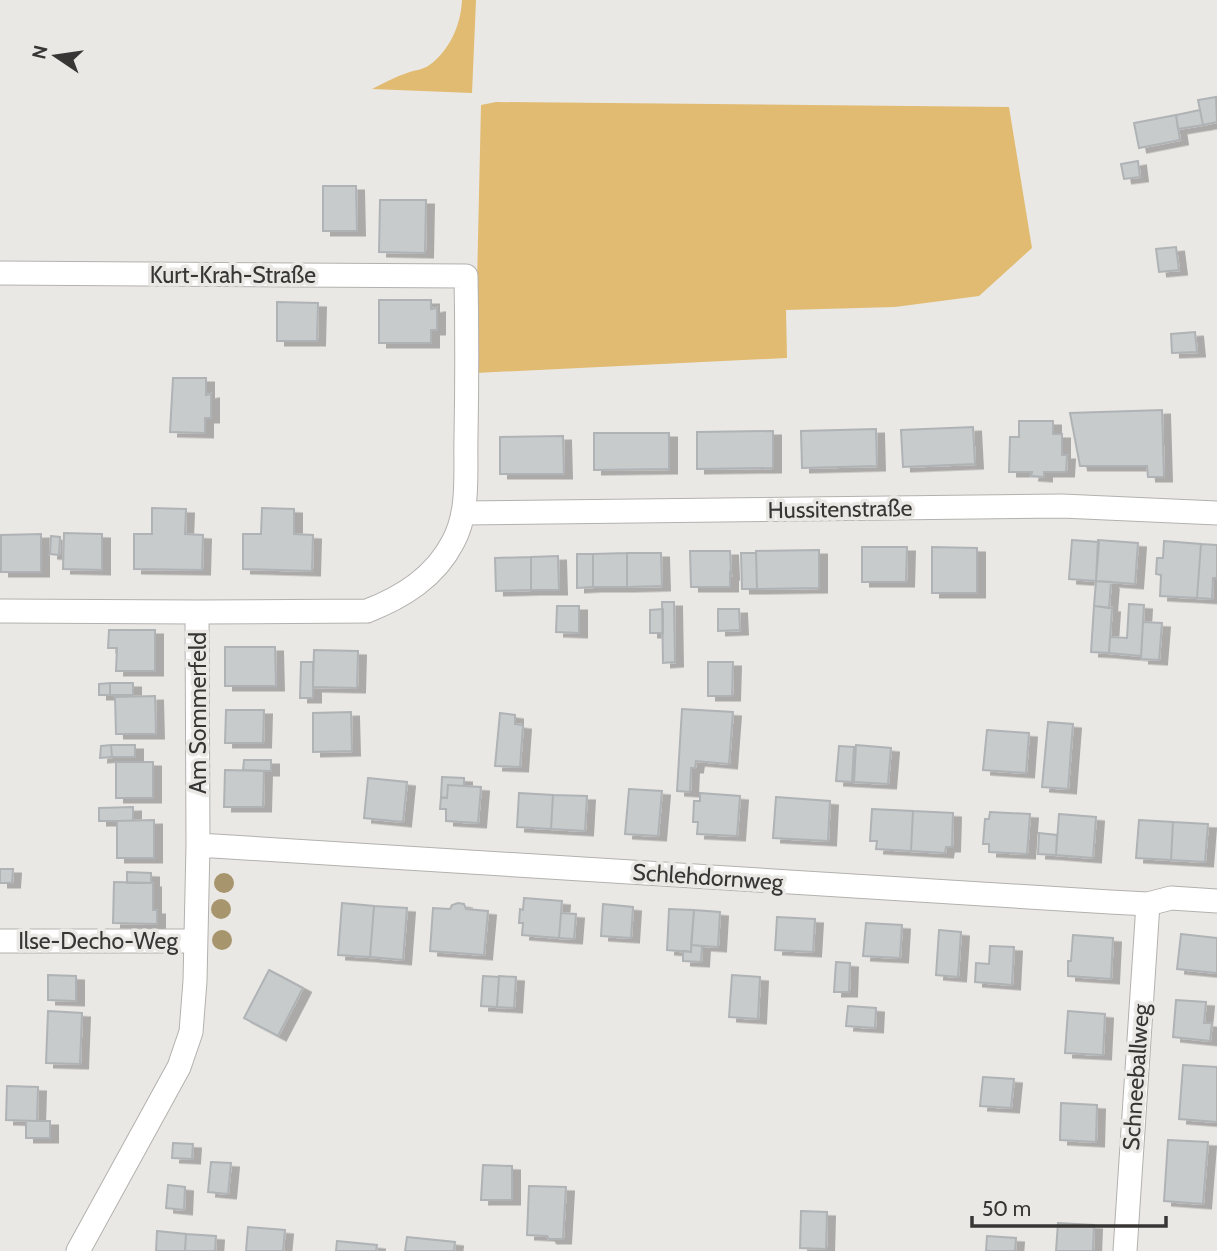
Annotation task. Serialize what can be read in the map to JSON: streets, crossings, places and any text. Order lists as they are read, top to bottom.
{
  "streets": {
    "street": [
      "Kurt-Krah-Straße",
      "Hussitenstraße",
      "Am Sommerfeld",
      "Schlehdornweg",
      "Ilse-Decho-Weg",
      "Schneeballweg"
    ]
  },
  "crossings": [
    ["Kurt-Krah-Straße", "Am Sommerfeld"],
    ["Hussitenstraße", "Am Sommerfeld"],
    ["Am Sommerfeld", "Schlehdornweg"],
    ["Am Sommerfeld", "Ilse-Decho-Weg"],
    ["Schlehdornweg", "Schneeballweg"]
  ],
  "scale_bar": "50 m",
  "north": "left"
}
